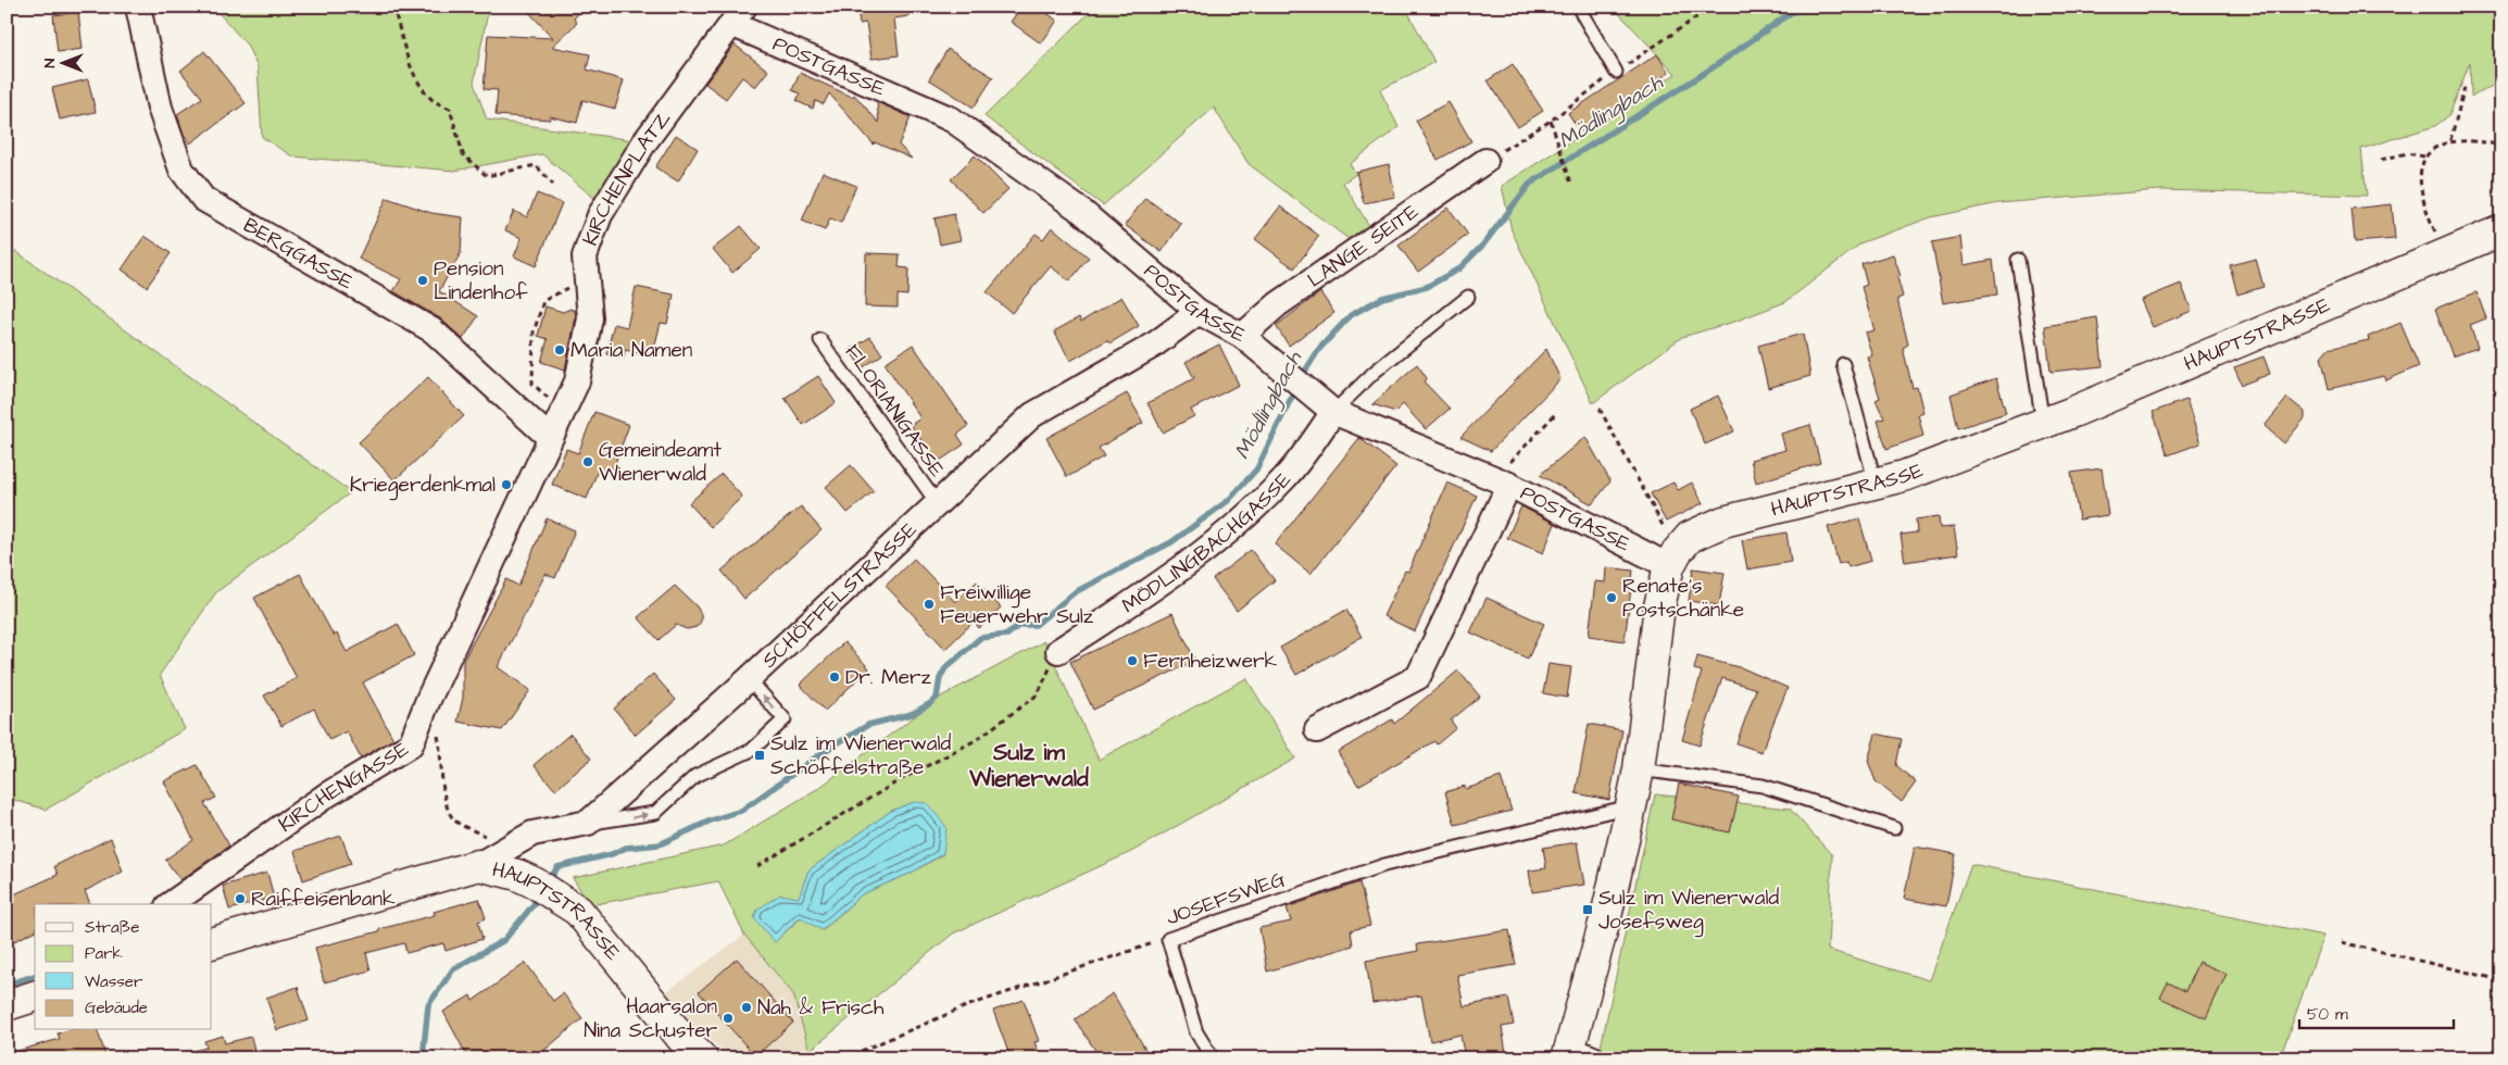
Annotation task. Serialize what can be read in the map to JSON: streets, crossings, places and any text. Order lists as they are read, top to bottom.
{
  "streets": {
    "main road": ["HAUPTSTRASSE"],
    "street": [
      "POSTGASSE",
      "KIRCHENPLATZ",
      "LANGE SEITE",
      "BERGGASSE",
      "MÖDLINGBACHGASSE",
      "SCHÖFFELSTRASSE",
      "KIRCHENGASSE"
    ],
    "lane": ["FLORIANIGASSE", "JOSEFSWEG"]
  },
  "crossings": [
    ["POSTGASSE", "KIRCHENPLATZ"],
    ["POSTGASSE", "LANGE SEITE"],
    ["POSTGASSE", "HAUPTSTRASSE"],
    ["POSTGASSE", "MÖDLINGBACHGASSE"],
    ["POSTGASSE", "SCHÖFFELSTRASSE"],
    ["KIRCHENPLATZ", "BERGGASSE"],
    ["KIRCHENPLATZ", "KIRCHENGASSE"],
    ["FLORIANIGASSE", "SCHÖFFELSTRASSE"]
  ],
  "districts": ["Sulz im Wienerwald"],
  "water": ["Mödlingbach"],
  "places": {
    "other": [
      "Pension Lindenhof",
      "Maria Namen",
      "Gemeindeamt Wienerwald",
      "Kriegerdenkmal",
      "Renate's Postschänke",
      "Freiwillige Feuerwehr Sulz",
      "Fernheizwerk",
      "Dr. Merz",
      "Raiffeisenbank",
      "Nah & Frisch",
      "Haarsalon Nina Schuster"
    ],
    "transit": ["Sulz im Wienerwald Schöffelstraße", "Sulz im Wienerwald Josefsweg"]
  },
  "legend": [
    "Straße",
    "Park",
    "Wasser",
    "Gebäude"
  ],
  "scale_bar": "50 m",
  "north": "left"
}
